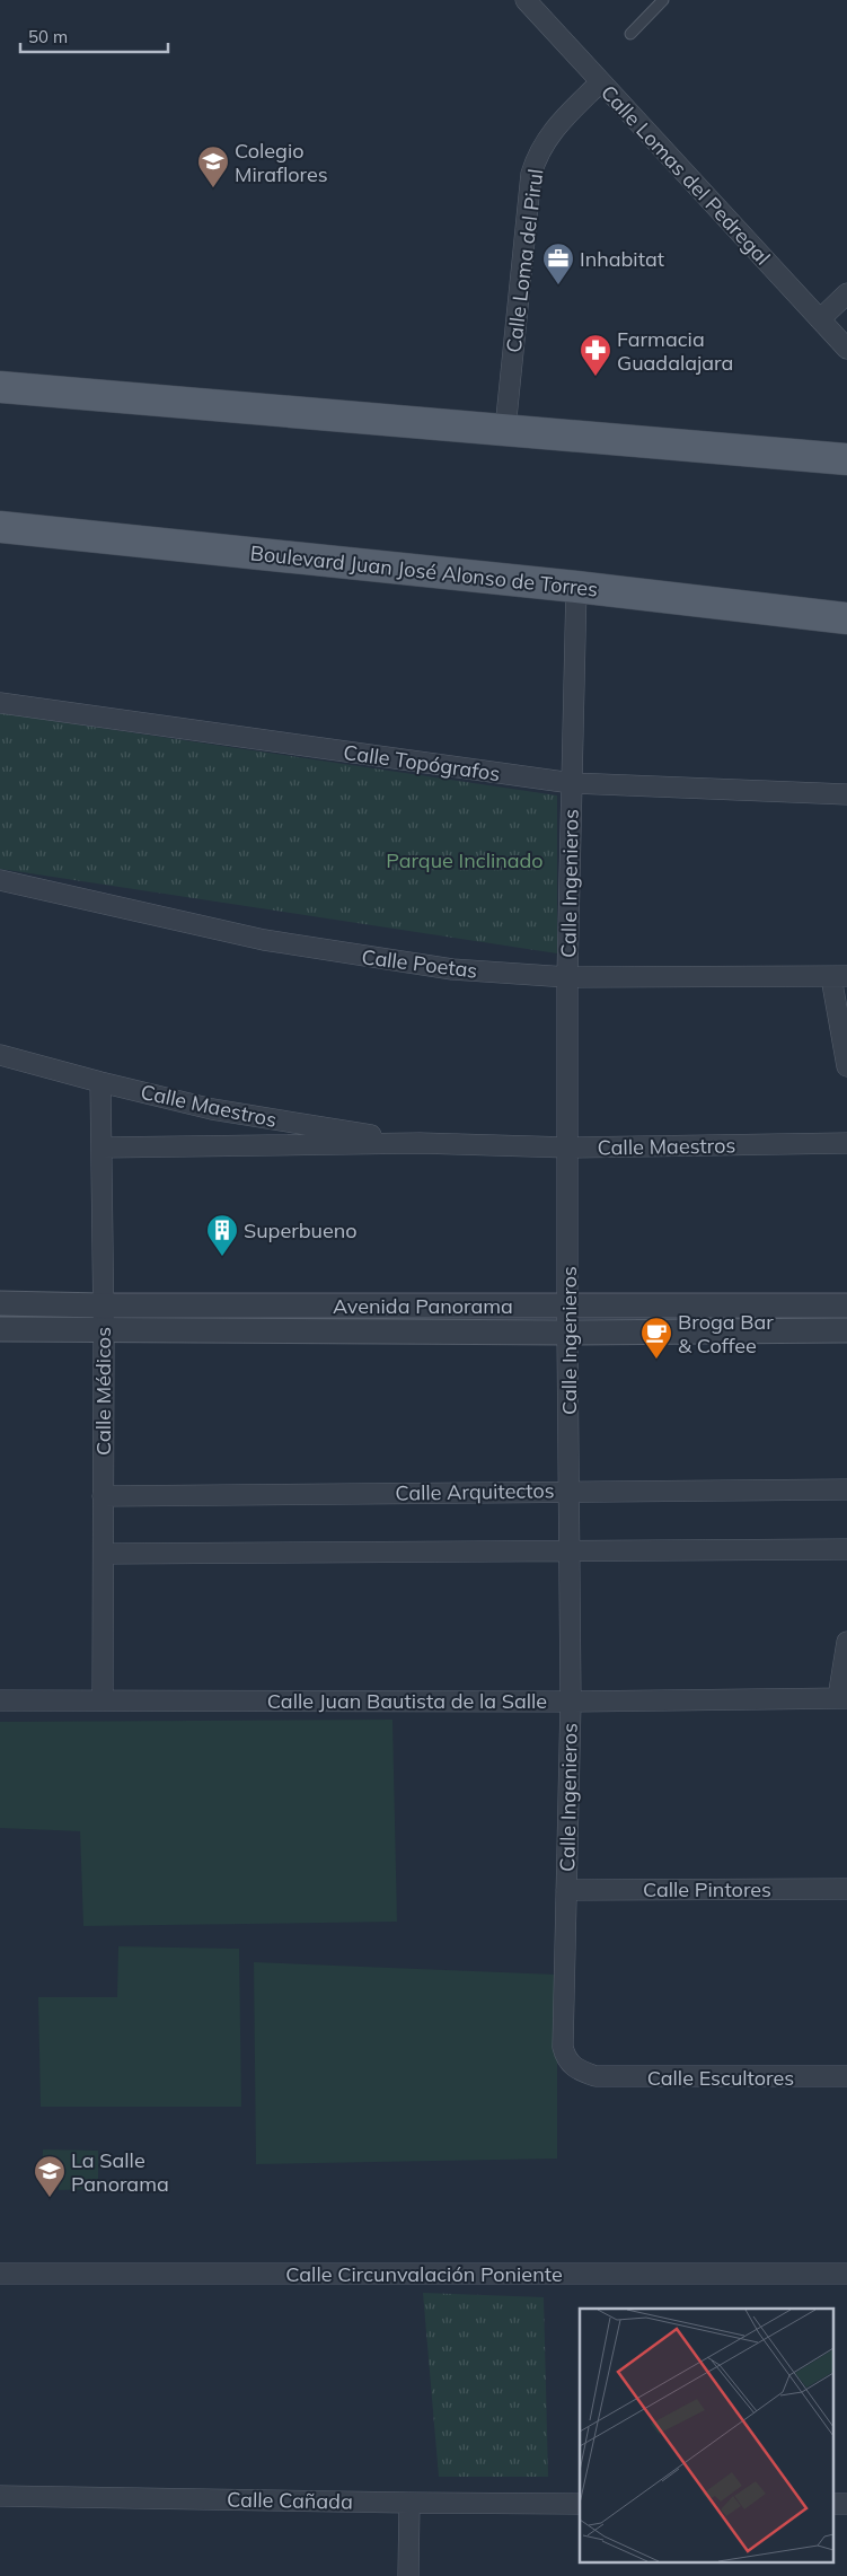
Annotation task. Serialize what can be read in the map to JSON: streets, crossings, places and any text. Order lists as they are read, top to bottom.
{
  "streets": {
    "main road": ["Boulevard Juan José Alonso de Torres"],
    "street": [
      "Calle Lomas del Pedregal",
      "Calle Loma del Pirul",
      "Calle Topógrafos",
      "Calle Ingenieros",
      "Calle Poetas",
      "Calle Maestros",
      "Avenida Panorama",
      "Calle Médicos",
      "Calle Arquitectos",
      "Calle Juan Bautista de la Salle",
      "Calle Pintores",
      "Calle Escultores",
      "Calle Circunvalación Poniente",
      "Calle Cañada"
    ]
  },
  "crossings": [
    ["Calle Lomas del Pedregal", "Calle Loma del Pirul"],
    ["Boulevard Juan José Alonso de Torres", "Calle Ingenieros"],
    ["Calle Topógrafos", "Calle Ingenieros"],
    ["Calle Ingenieros", "Calle Poetas"],
    ["Calle Ingenieros", "Calle Maestros"],
    ["Calle Ingenieros", "Avenida Panorama"],
    ["Calle Ingenieros", "Calle Arquitectos"],
    ["Calle Ingenieros", "Calle Juan Bautista de la Salle"],
    ["Calle Ingenieros", "Calle Pintores"],
    ["Calle Ingenieros", "Calle Escultores"],
    ["Calle Maestros", "Calle Médicos"],
    ["Avenida Panorama", "Calle Médicos"],
    ["Calle Médicos", "Calle Arquitectos"],
    ["Calle Médicos", "Calle Juan Bautista de la Salle"]
  ],
  "parks": ["Parque Inclinado"],
  "places": {
    "school or university": ["Colegio Miraflores", "La Salle Panorama"],
    "office": ["Inhabitat"],
    "pharmacy": ["Farmacia Guadalajara"],
    "building": ["Superbueno"],
    "cafe": ["Broga Bar & Coffee"]
  },
  "scale_bar": "50 m"
}
